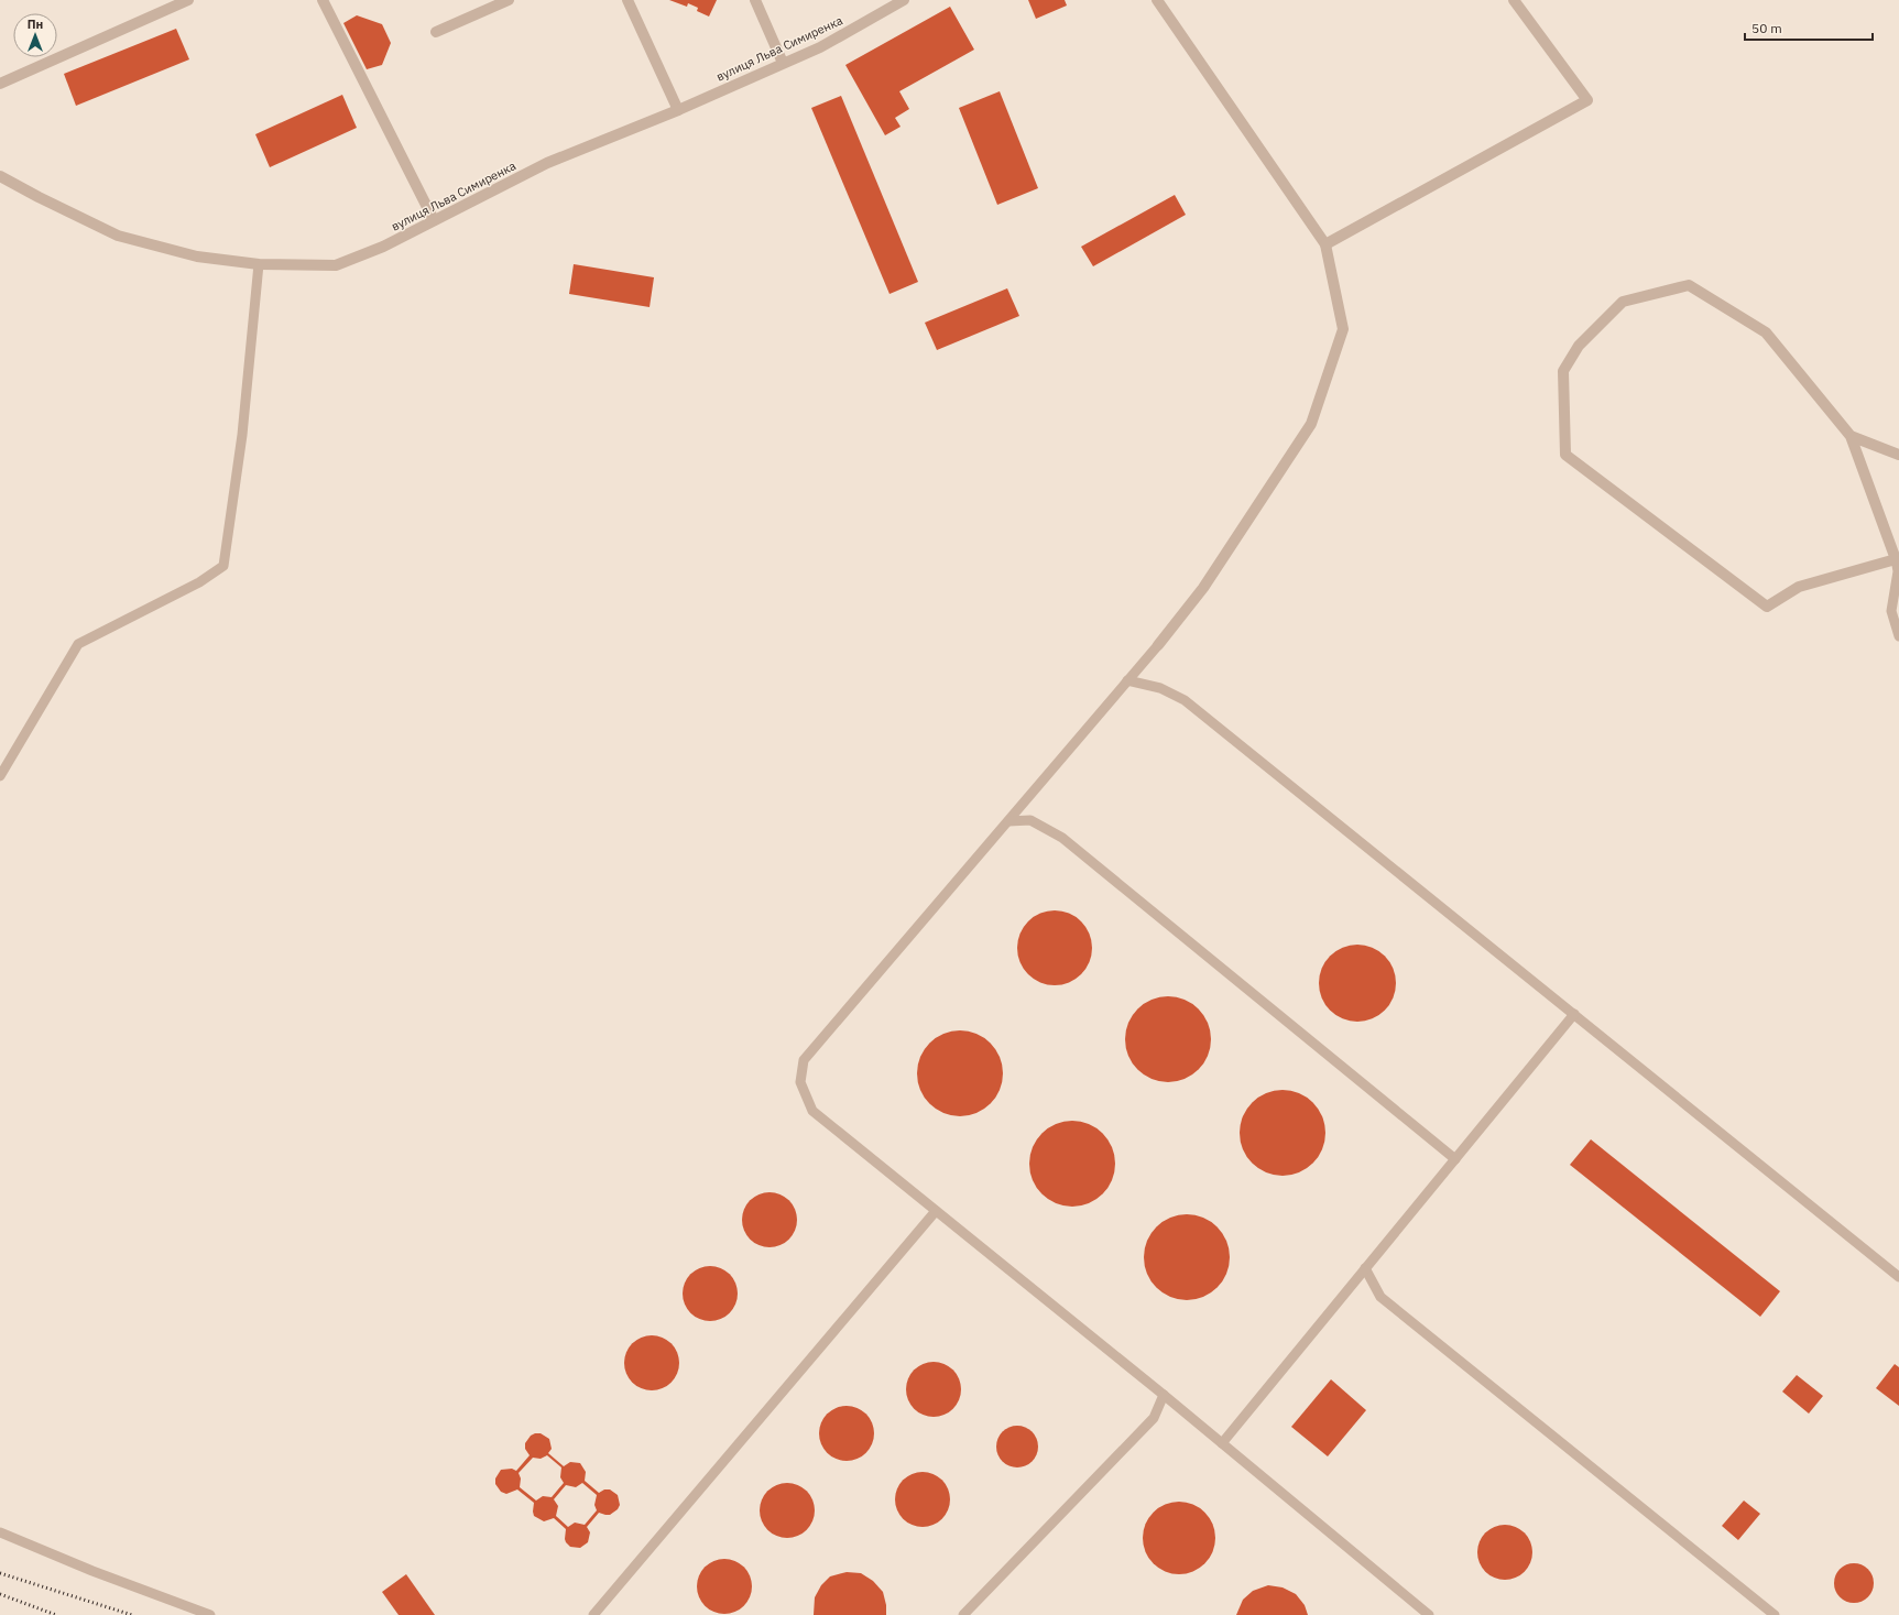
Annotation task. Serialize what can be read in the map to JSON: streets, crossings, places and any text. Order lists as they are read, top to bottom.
{
  "streets": {
    "street": ["вулиця Льва Симиренка"]
  },
  "scale_bar": "50 m",
  "north": "top"
}
